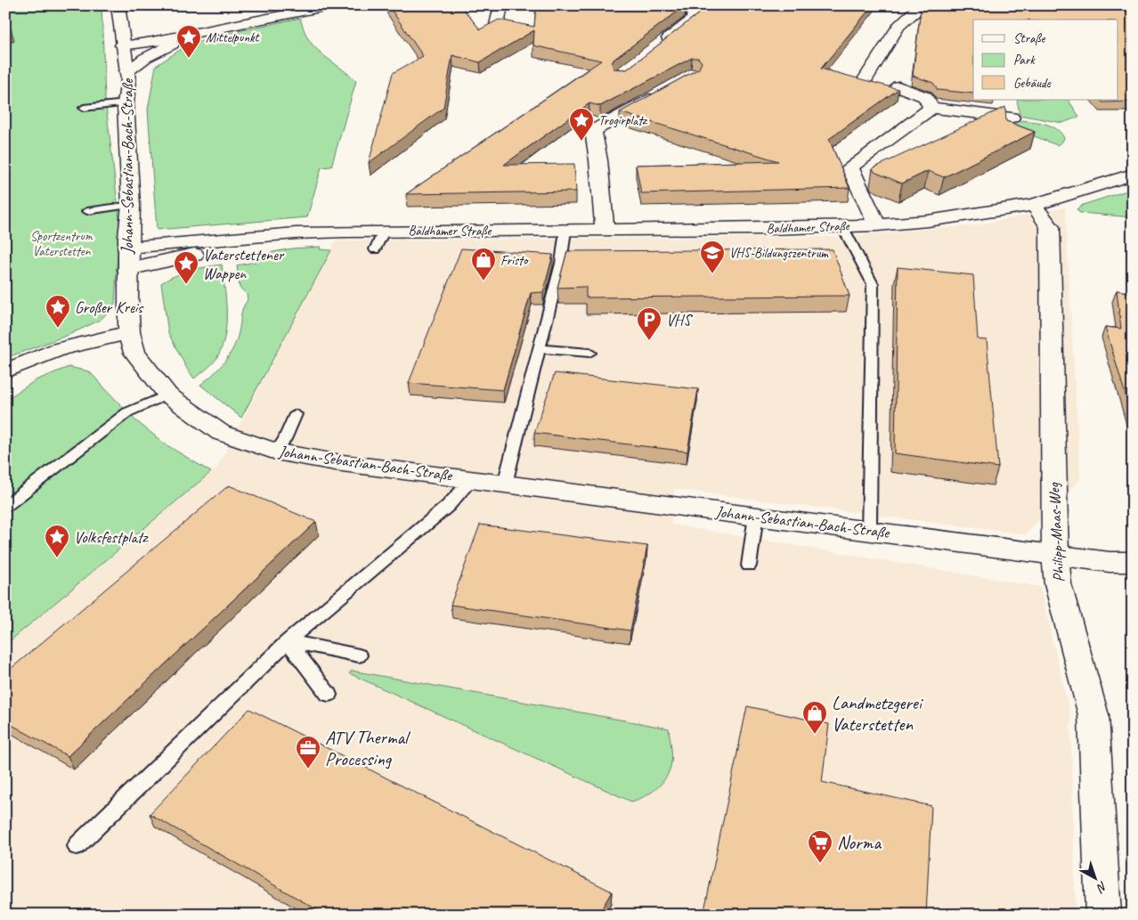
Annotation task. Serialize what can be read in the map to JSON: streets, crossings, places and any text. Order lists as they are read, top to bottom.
{
  "streets": {
    "street": ["Johann-Sebastian-Bach-Straße", "Baldhamer Straße", "Philipp-Maas-Weg"]
  },
  "crossings": [
    ["Johann-Sebastian-Bach-Straße", "Baldhamer Straße"],
    ["Johann-Sebastian-Bach-Straße", "Philipp-Maas-Weg"],
    ["Baldhamer Straße", "Philipp-Maas-Weg"]
  ],
  "parks": ["Sportzentrum Vaterstetten"],
  "places": {
    "place": [
      "Mittelpunkt",
      "Trogirplatz",
      "Vaterstettener Wappen",
      "Großer Kreis",
      "Volksfestplatz"
    ],
    "school or university": ["VHS-Bildungszentrum"],
    "shop": ["Fristo", "Landmetzgerei Vaterstetten"],
    "parking": ["VHS"],
    "office": ["ATV Thermal Processing"],
    "supermarket": ["Norma"]
  },
  "legend": ["Straße", "Park", "Gebäude"],
  "north": "bottom right"
}
